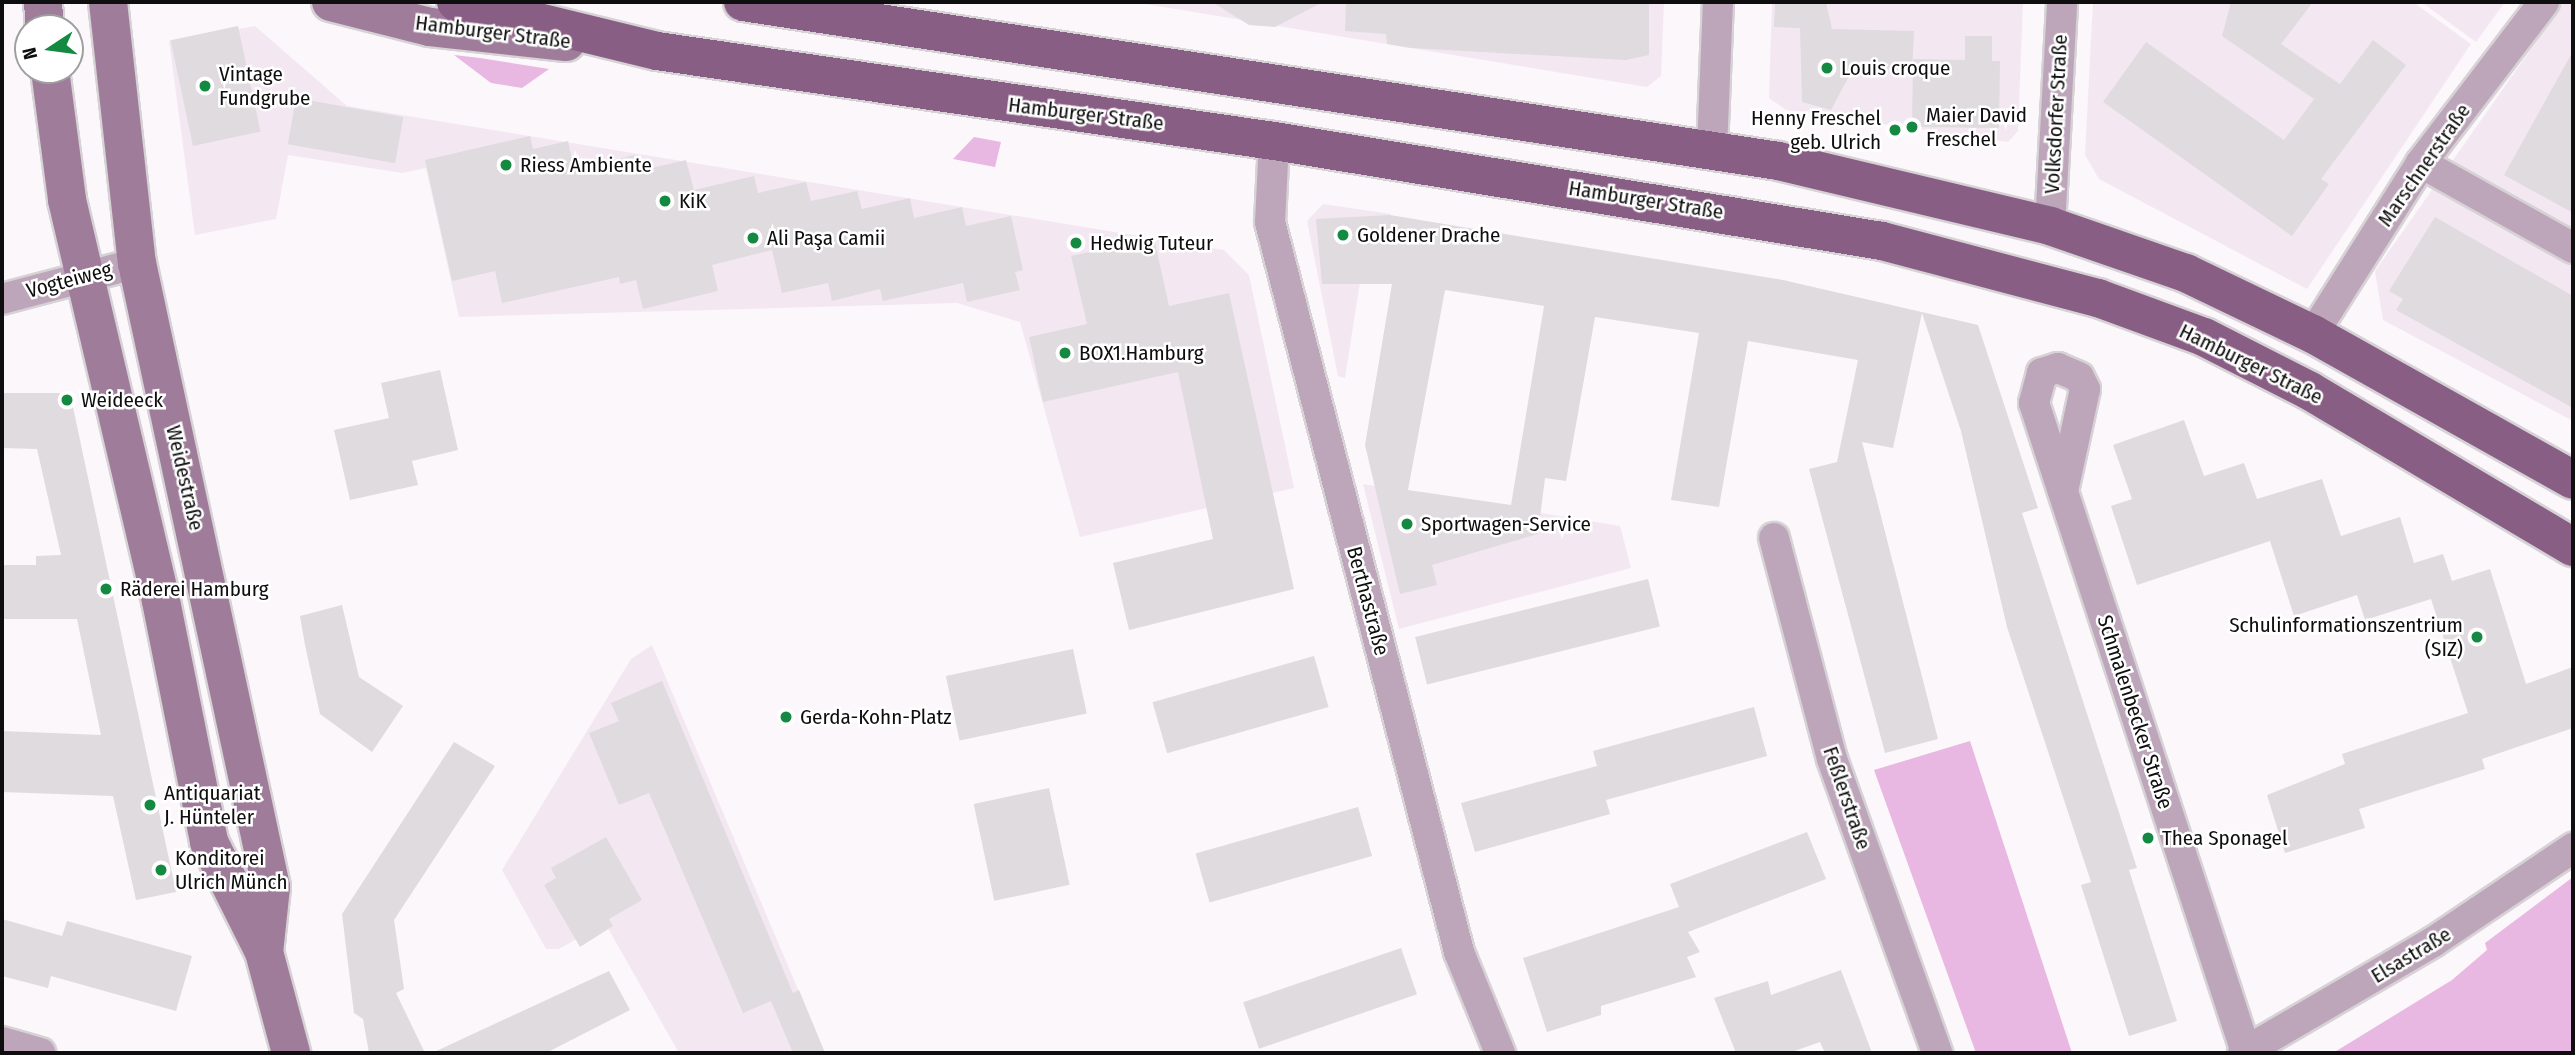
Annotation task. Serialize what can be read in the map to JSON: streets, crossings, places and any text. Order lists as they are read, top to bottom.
{
  "streets": {
    "main road": ["Hamburger Straße"],
    "street": [
      "Volksdorfer Straße",
      "Marschnerstraße",
      "Vogteiweg",
      "Weidestraße",
      "Berthastraße",
      "Schmalenbecker Straße",
      "Feßlerstraße",
      "Elsastraße"
    ]
  },
  "crossings": [
    ["Hamburger Straße", "Berthastraße"],
    ["Vogteiweg", "Weidestraße"],
    ["Schmalenbecker Straße", "Elsastraße"]
  ],
  "places": [
    "Louis croque",
    "Vintage Fundgrube",
    "Maier David Freschel",
    "Henny Freschel geb. Ulrich",
    "Riess Ambiente",
    "KiK",
    "Goldener Drache",
    "Ali Paşa Camii",
    "Hedwig Tuteur",
    "BOX1.Hamburg",
    "Weideeck",
    "Sportwagen-Service",
    "Räderei Hamburg",
    "Schulinformationszentrium (SIZ)",
    "Gerda-Kohn-Platz",
    "Antiquariat J. Hünteler",
    "Thea Sponagel",
    "Konditorei Ulrich Münch"
  ],
  "north": "left"
}
